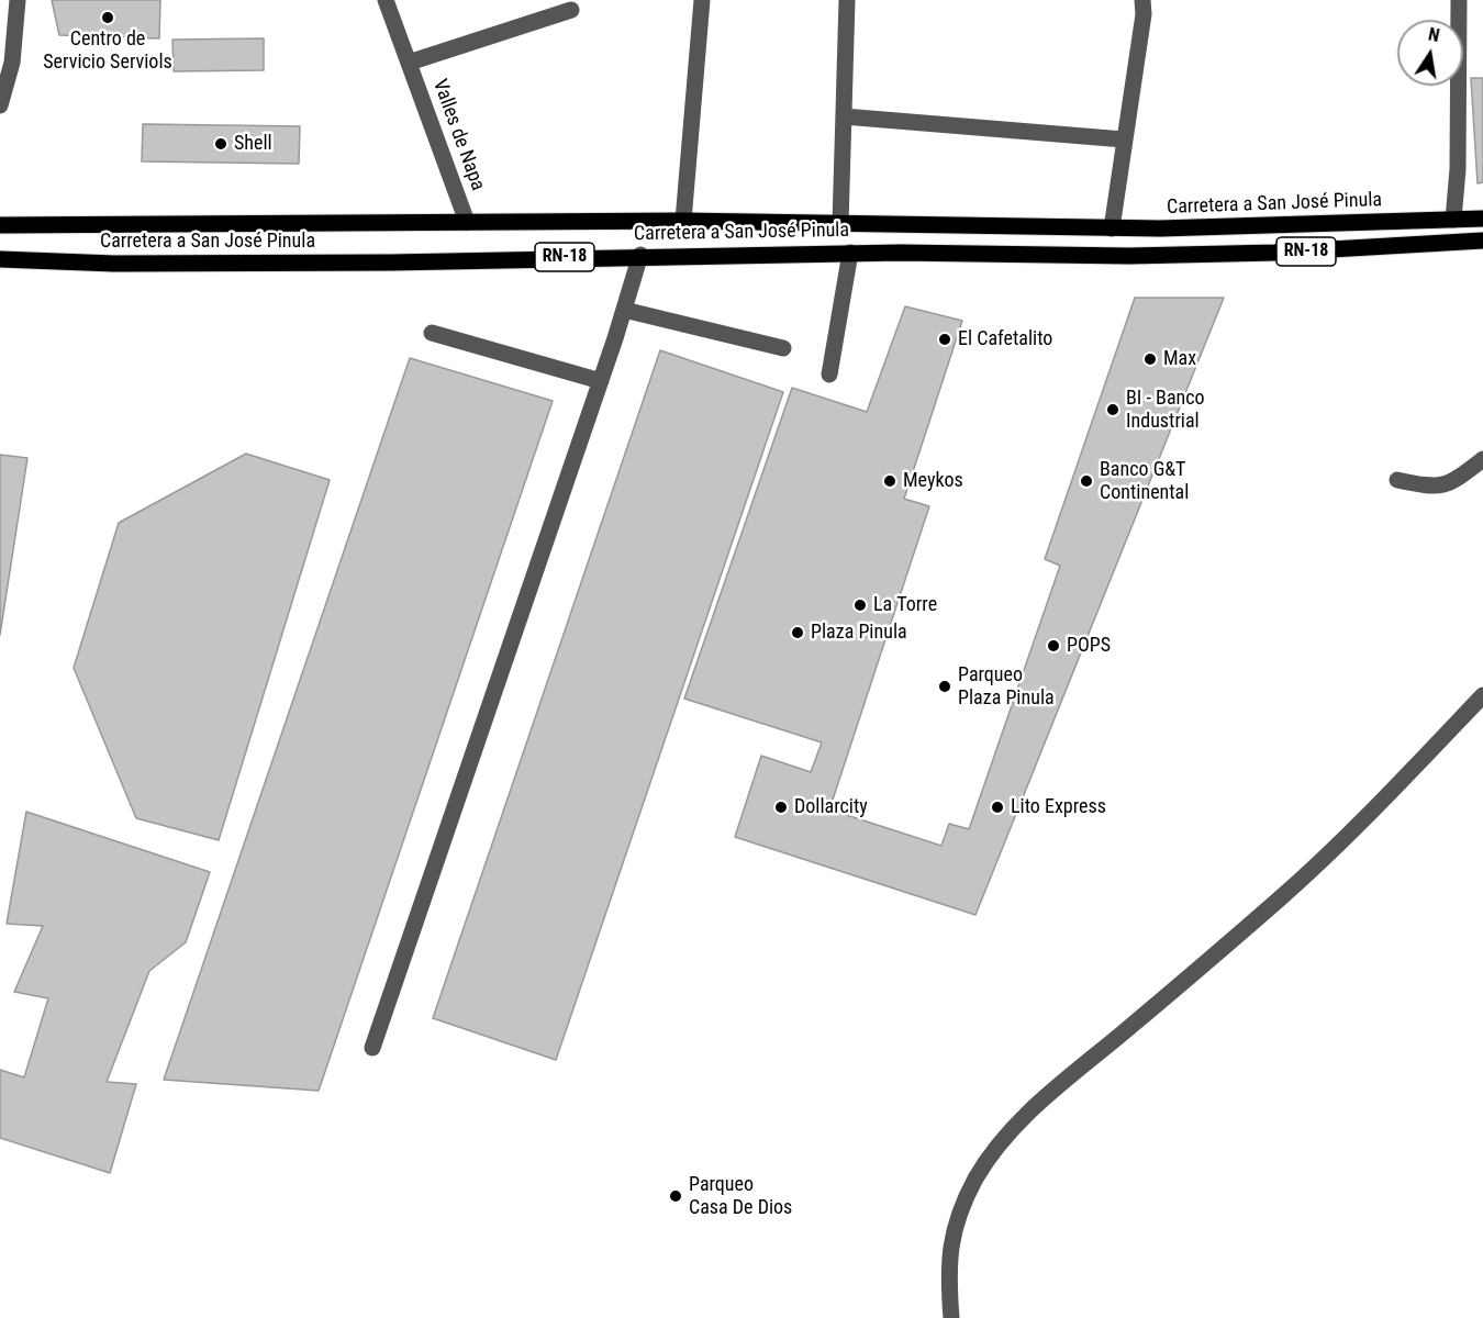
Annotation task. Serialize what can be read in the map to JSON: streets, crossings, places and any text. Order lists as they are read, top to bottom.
{
  "streets": {
    "main road": ["Carretera a San José Pinula", "RN-18"],
    "street": ["Valles de Napa"]
  },
  "crossings": [
    ["Valles de Napa", "Carretera a San José Pinula"]
  ],
  "places": [
    "Centro de Servicio Serviols",
    "Shell",
    "El Cafetalito",
    "Max",
    "BI - Banco Industrial",
    "Meykos",
    "Banco G&T Continental",
    "La Torre",
    "Plaza Pinula",
    "POPS",
    "Parqueo Plaza Pinula",
    "Dollarcity",
    "Lito Express",
    "Parqueo Casa De Dios"
  ],
  "north": "top"
}
